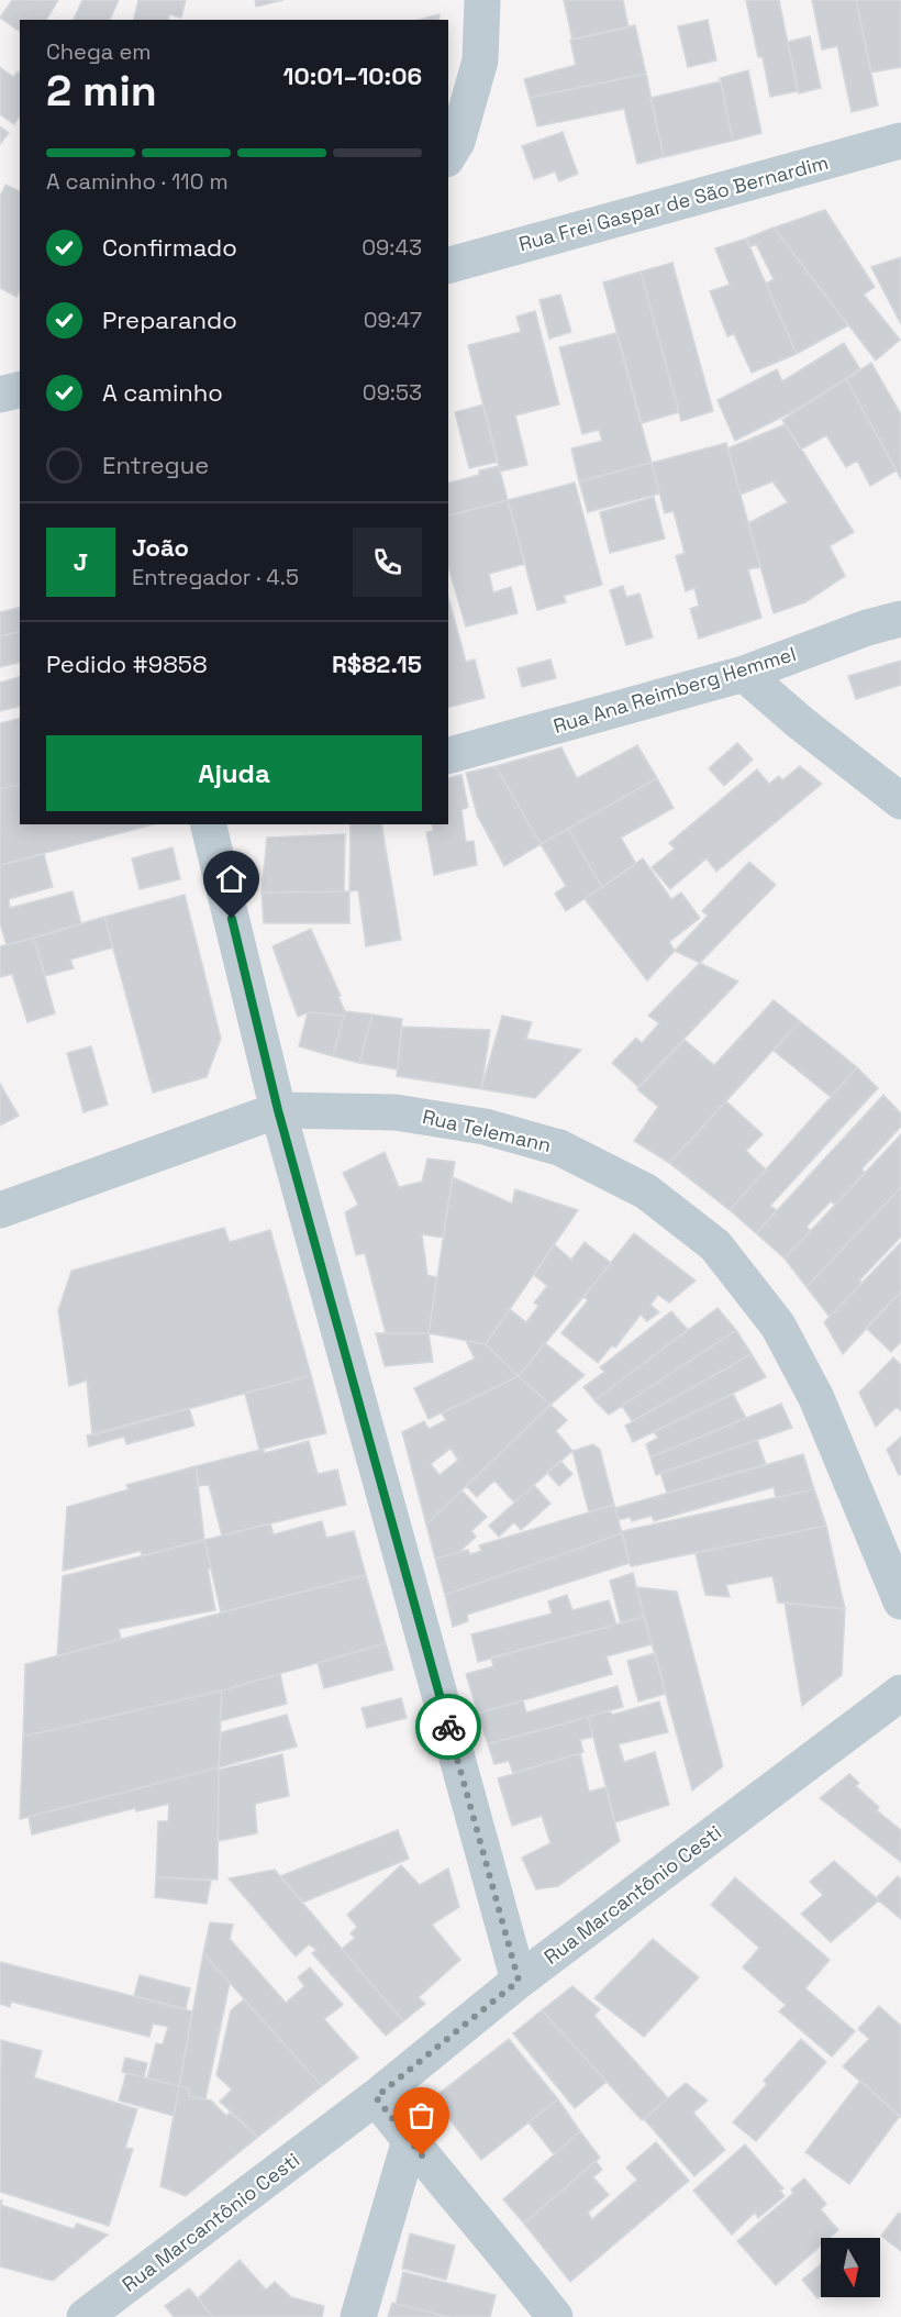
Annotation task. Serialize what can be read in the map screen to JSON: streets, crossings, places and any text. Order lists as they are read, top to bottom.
{
  "streets": {
    "street": [
      "Rua Frei Gaspar de São Bernardim",
      "Rua Ana Reimberg Hemmel",
      "Rua Telemann",
      "Rua Marcantônio Cesti"
    ]
  },
  "north": "bottom",
  "page": {
    "heading": ["2 min", "Chega em", "10:01–10:06"],
    "panel": [
      "João",
      "Entregador · 4.5",
      "Pedido #9858",
      "R$82.15"
    ],
    "bar": "A caminho · 110 m",
    "list": [
      ["Confirmado", "09:43"],
      ["Preparando", "09:47"],
      ["A caminho", "09:53"],
      "Entregue"
    ],
    "round": "J",
    "buttons": "Ajuda"
  }
}
